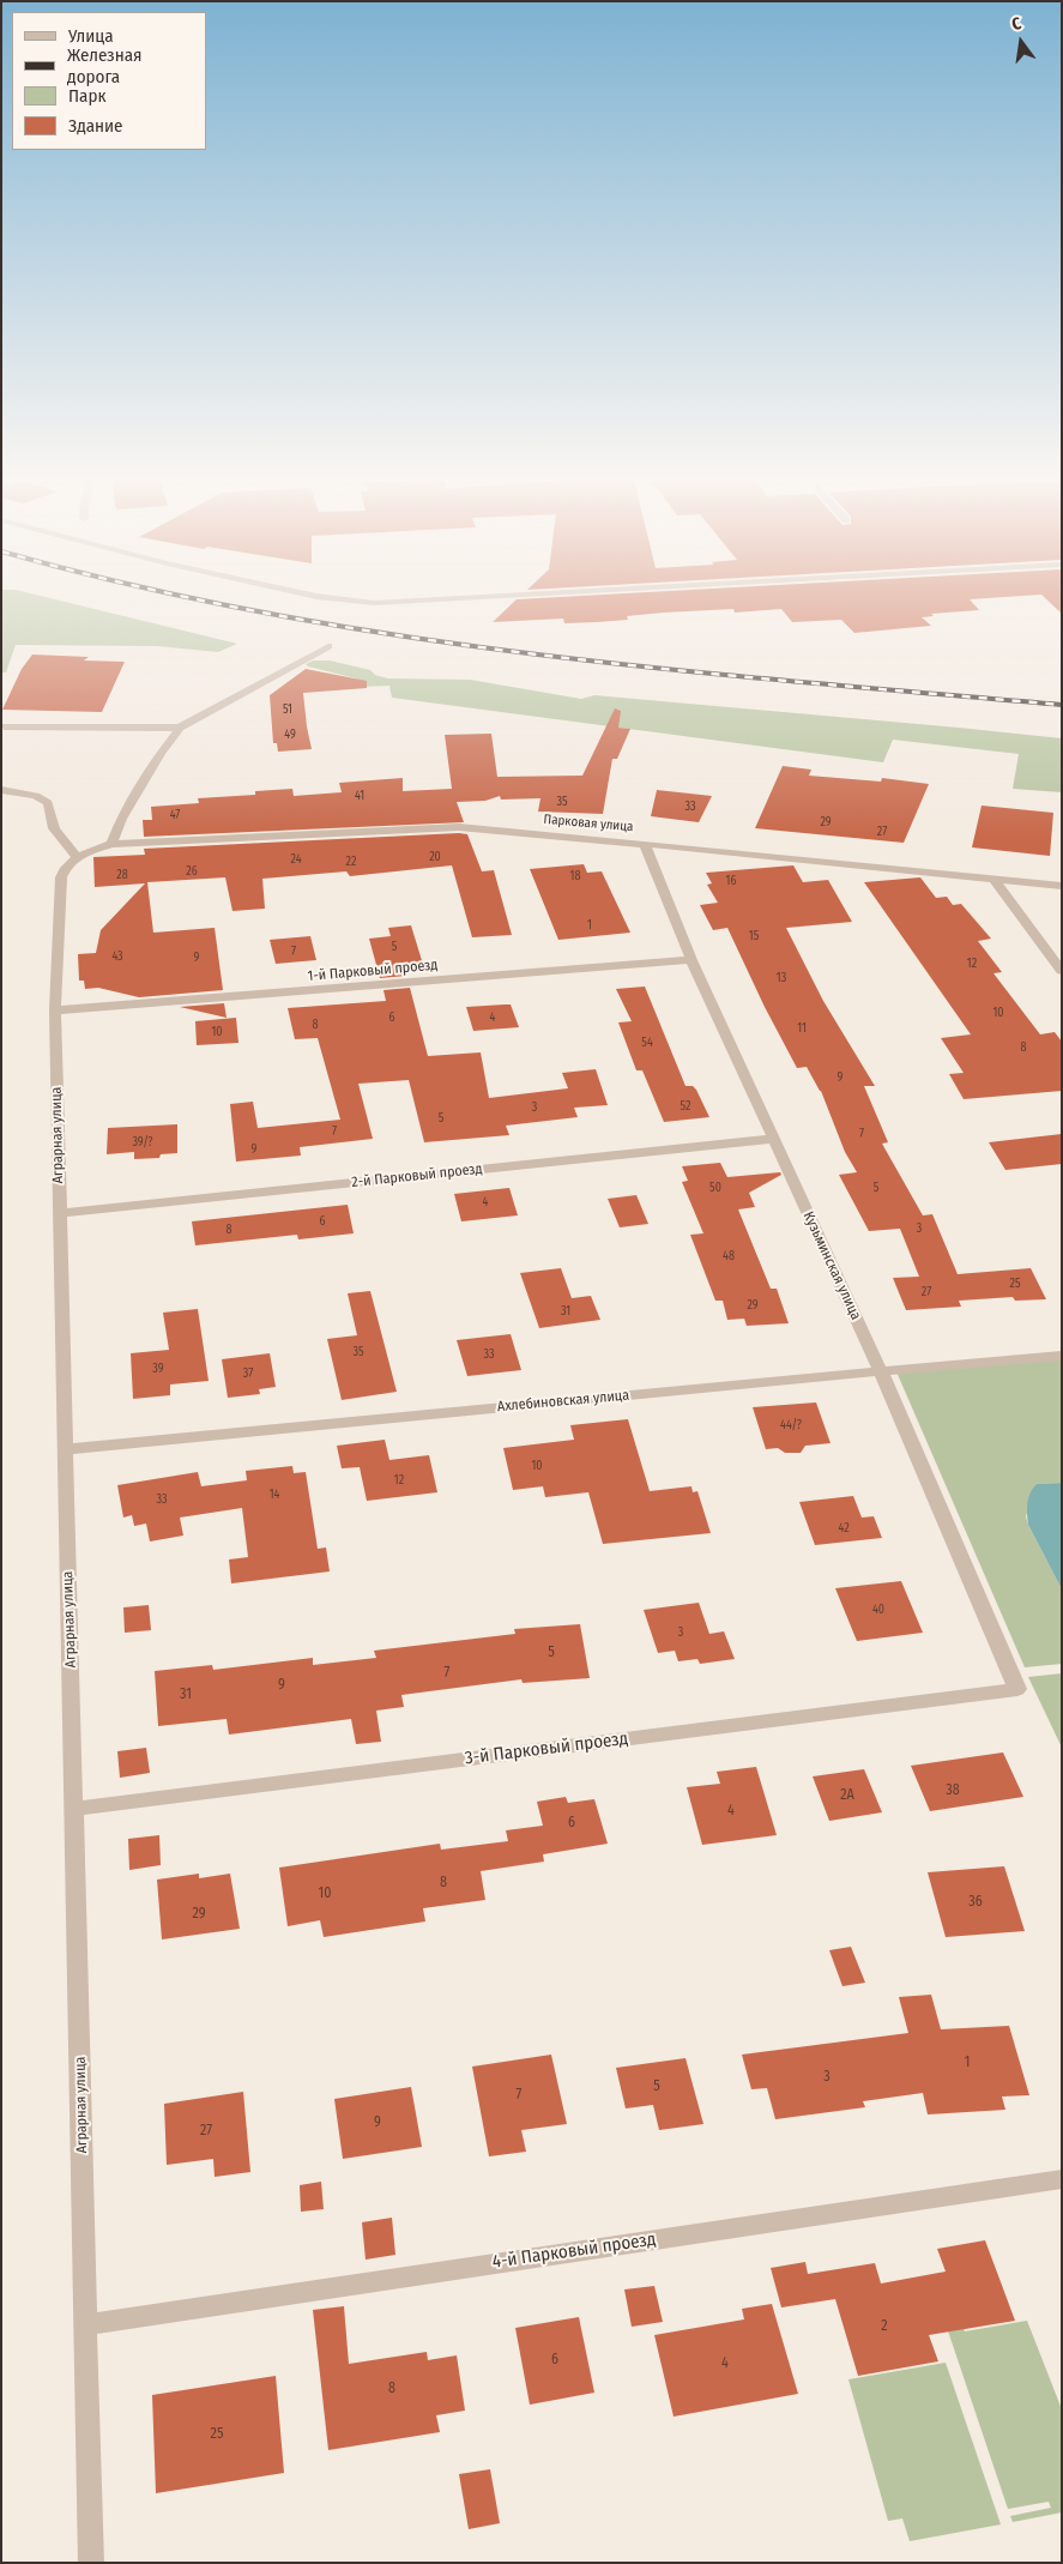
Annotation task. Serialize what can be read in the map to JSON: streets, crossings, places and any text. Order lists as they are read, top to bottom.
{
  "streets": {
    "street": [
      "Парковая улица",
      "1-й Парковый проезд",
      "Аграрная улица",
      "2-й Парковый проезд",
      "Кузьминская улица",
      "Ахлебиновская улица",
      "3-й Парковый проезд",
      "4-й Парковый проезд"
    ]
  },
  "crossings": [
    ["Парковая улица", "Кузьминская улица"],
    ["1-й Парковый проезд", "Аграрная улица"],
    ["1-й Парковый проезд", "Кузьминская улица"],
    ["Аграрная улица", "2-й Парковый проезд"],
    ["Аграрная улица", "Ахлебиновская улица"],
    ["Аграрная улица", "3-й Парковый проезд"],
    ["Аграрная улица", "4-й Парковый проезд"],
    ["2-й Парковый проезд", "Кузьминская улица"],
    ["Кузьминская улица", "Ахлебиновская улица"],
    ["Кузьминская улица", "3-й Парковый проезд"]
  ],
  "house_numbers": [
    "51",
    "49",
    "41",
    "35",
    "33",
    "47",
    "29",
    "27",
    "20",
    "24",
    "22",
    "26",
    "28",
    "18",
    "16",
    "1",
    "15",
    "5",
    "7",
    "43",
    "9",
    "12",
    "13",
    "10",
    "6",
    "4",
    "8",
    "11",
    "10",
    "54",
    "8",
    "9",
    "52",
    "3",
    "5",
    "7",
    "7",
    "39/?",
    "9",
    "50",
    "5",
    "4",
    "6",
    "3",
    "8",
    "48",
    "25",
    "27",
    "29",
    "31",
    "35",
    "33",
    "39",
    "37",
    "44/?",
    "10",
    "12",
    "14",
    "33",
    "42",
    "40",
    "3",
    "5",
    "7",
    "9",
    "31",
    "38",
    "2А",
    "4",
    "6",
    "8",
    "10",
    "36",
    "29",
    "1",
    "3",
    "5",
    "7",
    "9",
    "27",
    "2",
    "6",
    "4",
    "8",
    "25"
  ],
  "legend": [
    "Улица",
    "Железная дорога",
    "Парк",
    "Здание"
  ],
  "north": "top"
}
